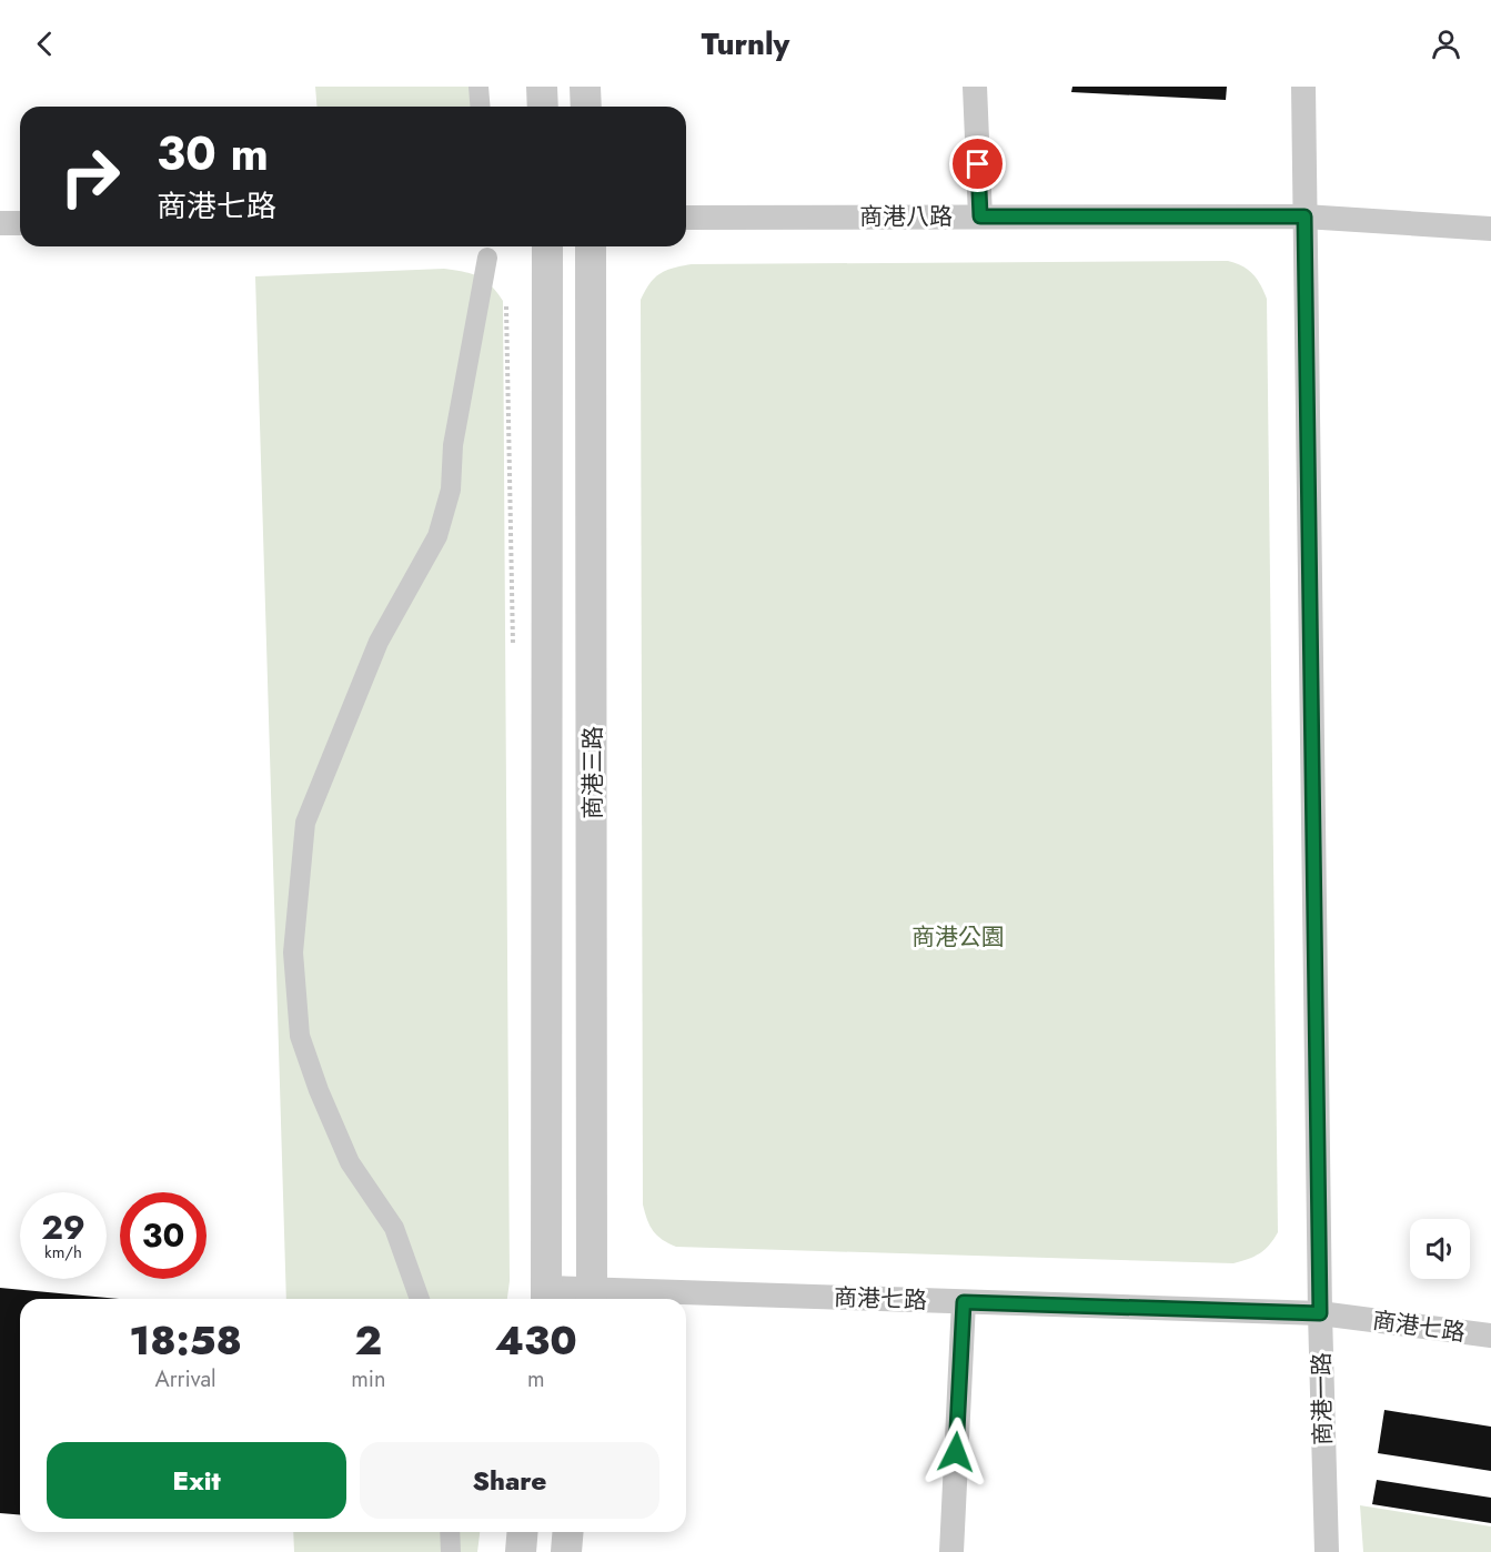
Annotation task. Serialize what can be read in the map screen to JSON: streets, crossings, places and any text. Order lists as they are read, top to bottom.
{
  "streets": {
    "street": [
      "商港八路",
      "商港三路",
      "商港七路",
      "商港一路"
    ]
  },
  "crossings": [
    ["商港八路", "商港一路"],
    ["商港三路", "商港七路"],
    ["商港七路", "商港一路"]
  ],
  "parks": ["商港公園"],
  "page": {
    "header": "Turnly",
    "turn": ["30 m", "商港七路"],
    "speed": "29 km/h",
    "limit": "30",
    "eta": [
      "18:58",
      "Arrival",
      "2",
      "min",
      "430",
      "m"
    ],
    "buttons": ["Exit", "Share"]
  }
}
